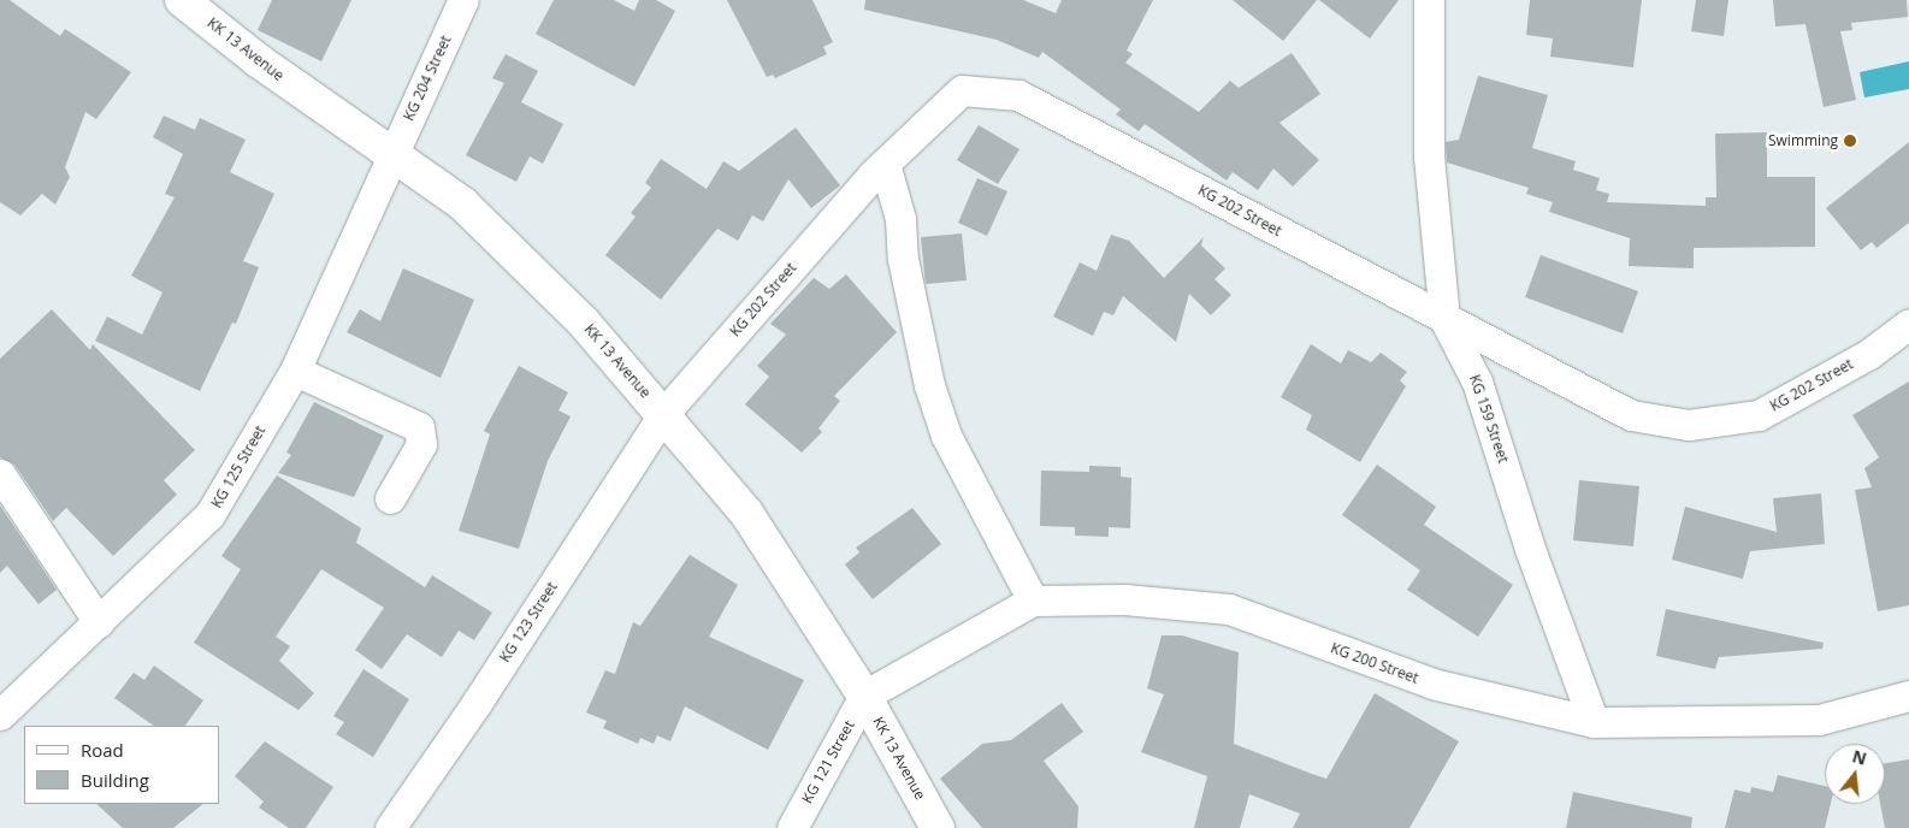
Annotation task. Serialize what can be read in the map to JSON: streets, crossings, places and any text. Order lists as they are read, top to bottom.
{
  "streets": {
    "main road": ["KK 13 Avenue"],
    "street": [
      "KG 204 Street",
      "KG 202 Street",
      "KG 159 Street",
      "KG 125 Street",
      "KG 123 Street",
      "KG 200 Street",
      "KG 121 Street"
    ]
  },
  "crossings": [
    ["KK 13 Avenue", "KG 204 Street"],
    ["KK 13 Avenue", "KG 202 Street"],
    ["KK 13 Avenue", "KG 125 Street"],
    ["KK 13 Avenue", "KG 123 Street"],
    ["KK 13 Avenue", "KG 200 Street"],
    ["KK 13 Avenue", "KG 121 Street"],
    ["KG 204 Street", "KG 125 Street"],
    ["KG 202 Street", "KG 159 Street"],
    ["KG 202 Street", "KG 123 Street"],
    ["KG 159 Street", "KG 200 Street"],
    ["KG 200 Street", "KG 121 Street"]
  ],
  "places": ["Swimming"],
  "legend": ["Road", "Building"],
  "north": "top"
}
